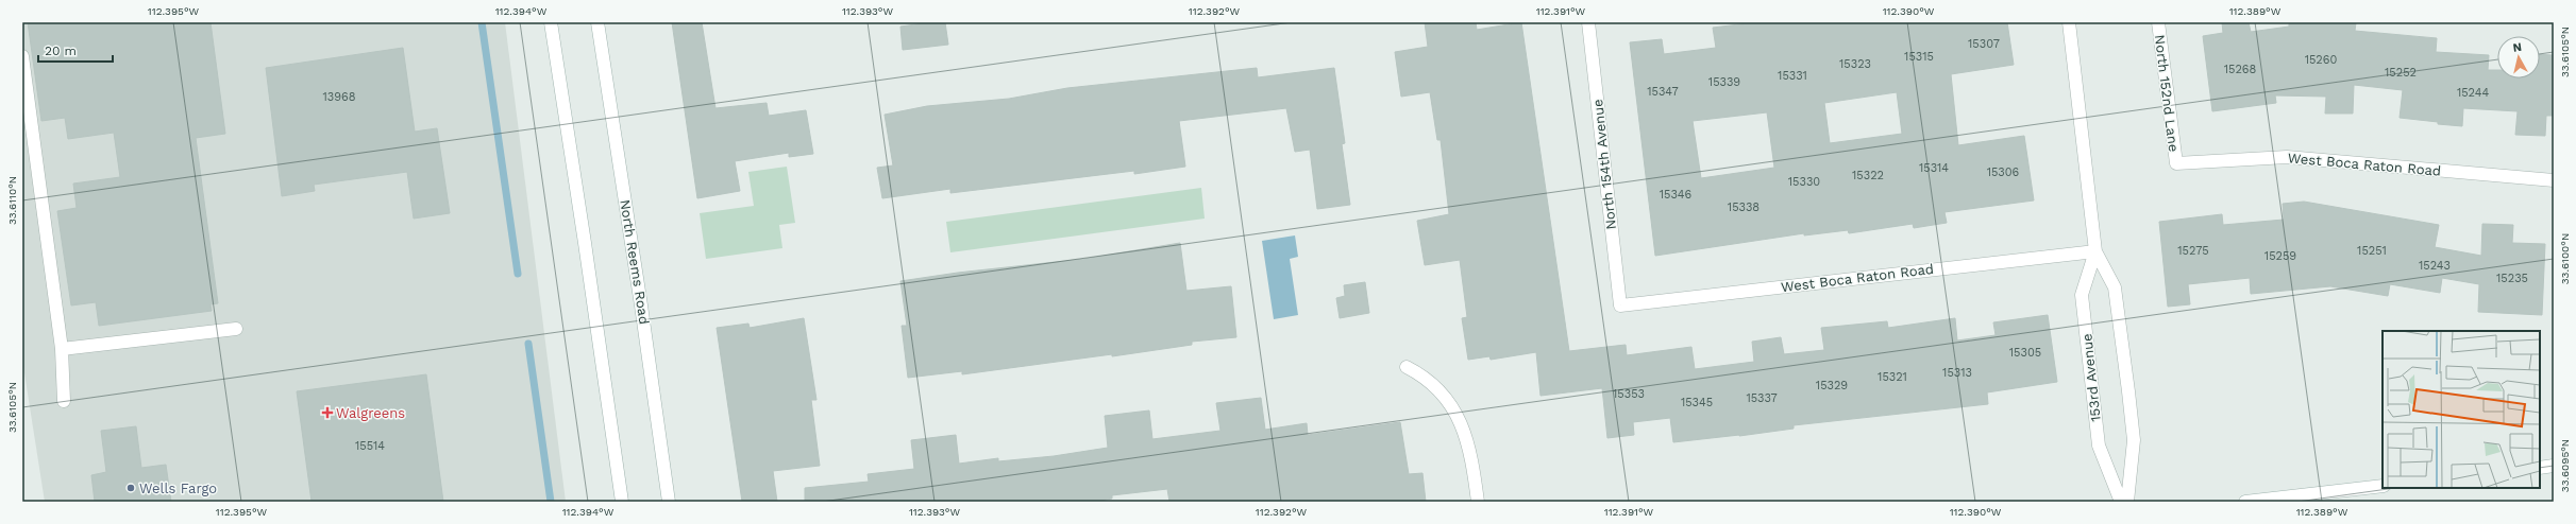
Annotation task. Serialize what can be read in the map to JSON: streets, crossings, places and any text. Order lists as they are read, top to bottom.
{
  "streets": {
    "street": [
      "North 152nd Lane",
      "North 154th Avenue",
      "West Boca Raton Road",
      "North Reems Road",
      "153rd Avenue"
    ]
  },
  "crossings": [
    ["North 152nd Lane", "West Boca Raton Road"],
    ["North 154th Avenue", "West Boca Raton Road"],
    ["West Boca Raton Road", "153rd Avenue"]
  ],
  "places": {
    "health": ["Walgreens"],
    "other": ["Wells Fargo"]
  },
  "house_numbers": [
    "15307",
    "15315",
    "15260",
    "15323",
    "15268",
    "15252",
    "15331",
    "15339",
    "15347",
    "15244",
    "13968",
    "15314",
    "15306",
    "15322",
    "15330",
    "15346",
    "15338",
    "15275",
    "15251",
    "15259",
    "15243",
    "15235",
    "15305",
    "15313",
    "15321",
    "15329",
    "15353",
    "15337",
    "15345",
    "15514"
  ],
  "scale_bar": "20 m",
  "north": "top",
  "coordinates": [
    "112.395°W",
    "112.394°W",
    "112.393°W",
    "112.392°W",
    "112.391°W",
    "112.390°W",
    "112.389°W",
    "33.6105°N",
    "33.6110°N",
    "33.6100°N",
    "33.6095°N"
  ]
}
